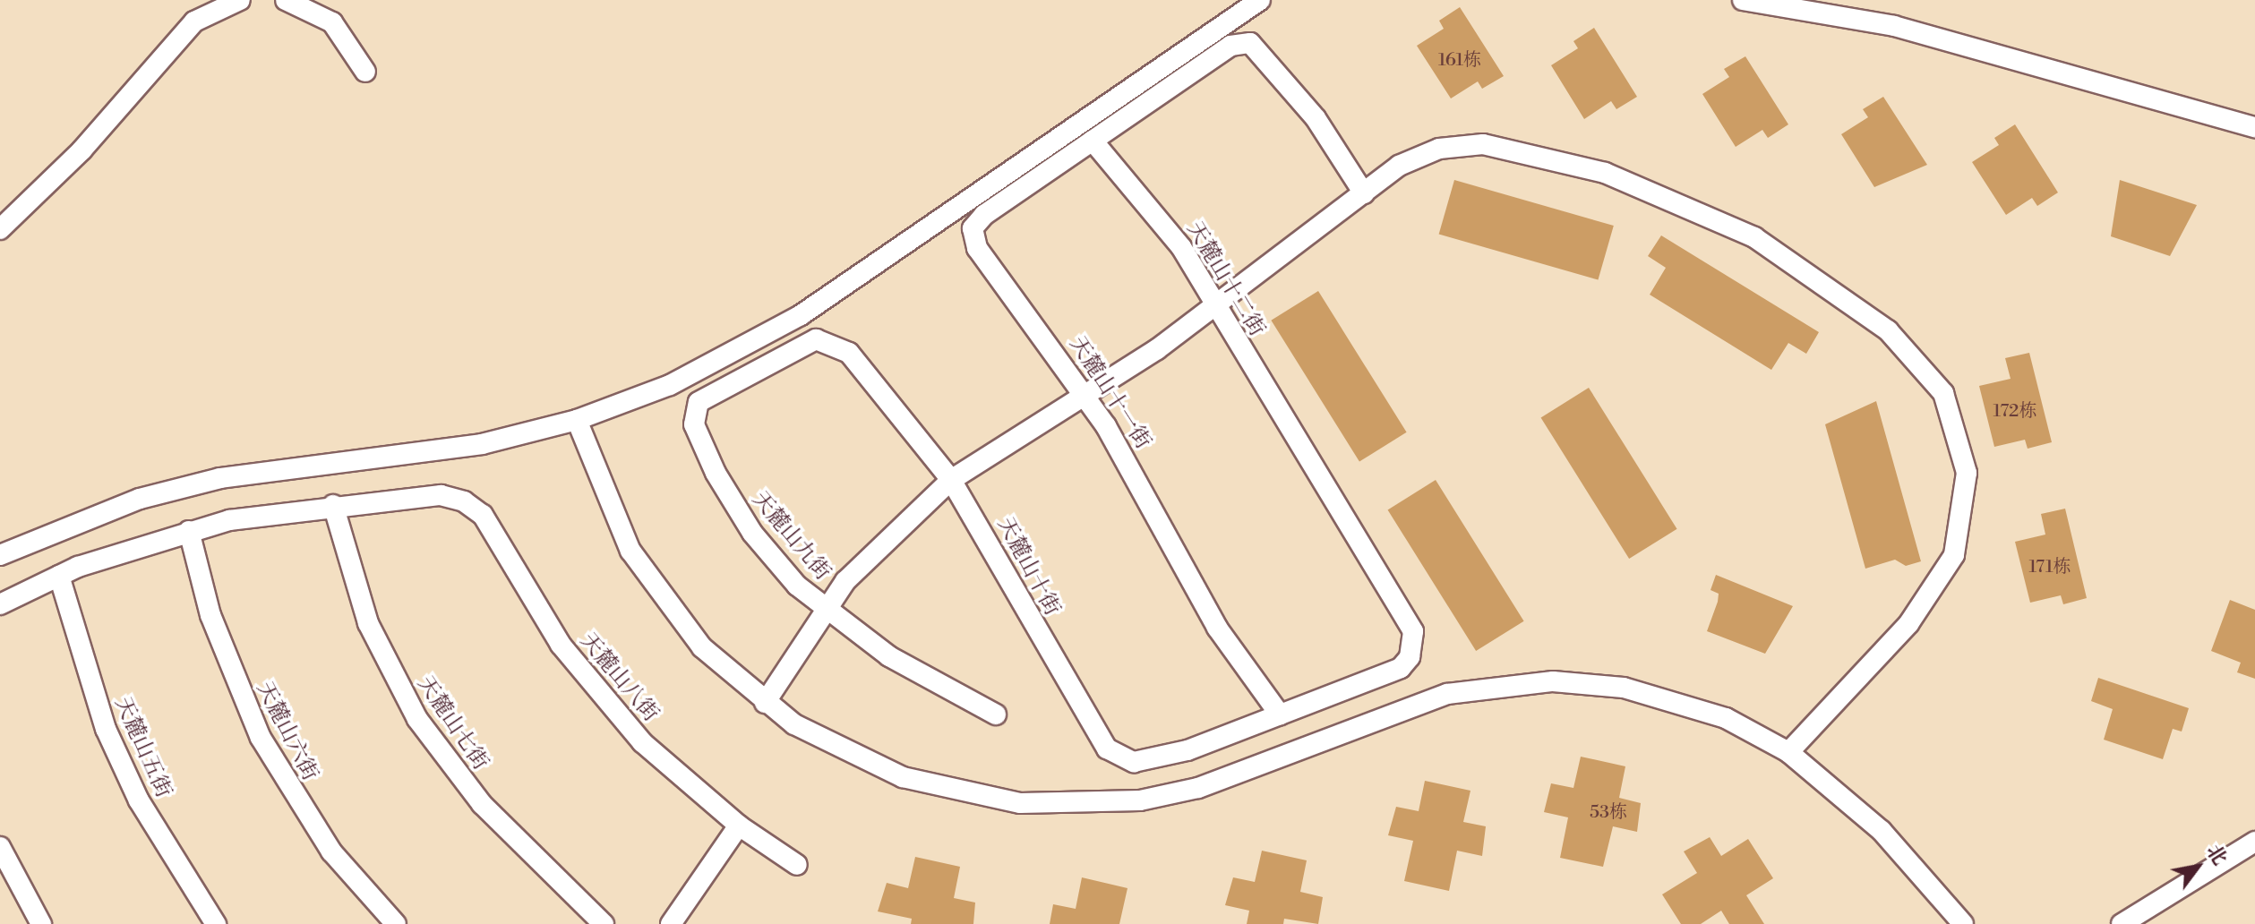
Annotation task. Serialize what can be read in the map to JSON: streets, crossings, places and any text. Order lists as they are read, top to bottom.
{
  "streets": {
    "street": [
      "天麓山十二街",
      "天麓山十一街",
      "天麓山九街",
      "天麓山十街",
      "天麓山八街",
      "天麓山七街",
      "天麓山六街",
      "天麓山五街"
    ]
  },
  "crossings": [
    ["天麓山十二街", "天麓山十一街"],
    ["天麓山十二街", "天麓山十街"],
    ["天麓山十一街", "天麓山十街"],
    ["天麓山九街", "天麓山十街"],
    ["天麓山八街", "天麓山七街"]
  ],
  "house_numbers": [
    "161栋",
    "172栋",
    "171栋",
    "53栋"
  ],
  "north": "top right"
}
